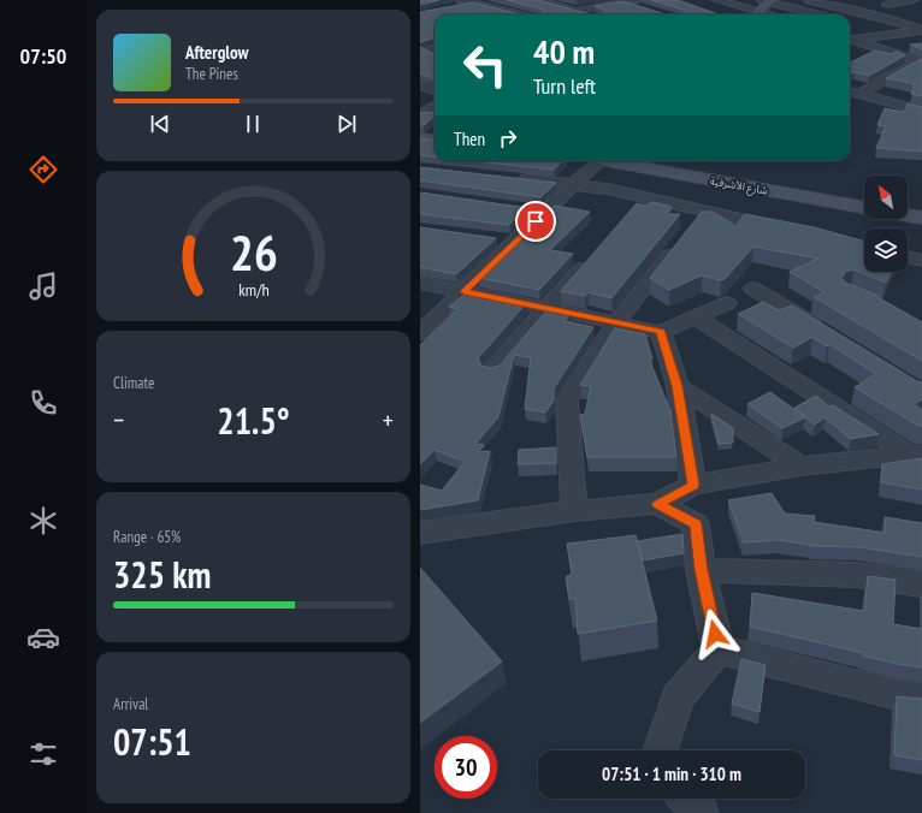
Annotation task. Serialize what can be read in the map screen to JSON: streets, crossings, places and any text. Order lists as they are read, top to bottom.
{
  "streets": {
    "street": ["شارع الأشرفية"]
  },
  "north": "top left",
  "page": {
    "tabs": "07:50",
    "turn": ["40 m", "Turn left"],
    "song": ["Afterglow", "The Pines"],
    "then": "Then",
    "tile": [
      "Climate",
      ["Range · 65%", "325 km"],
      ["Arrival", "07:51"]
    ],
    "heat": ["−", "21.5°", "+"],
    "limit": "30",
    "trip": "07:51 · 1 min · 310 m",
    "gauge": ["26", "km/h"]
  }
}
